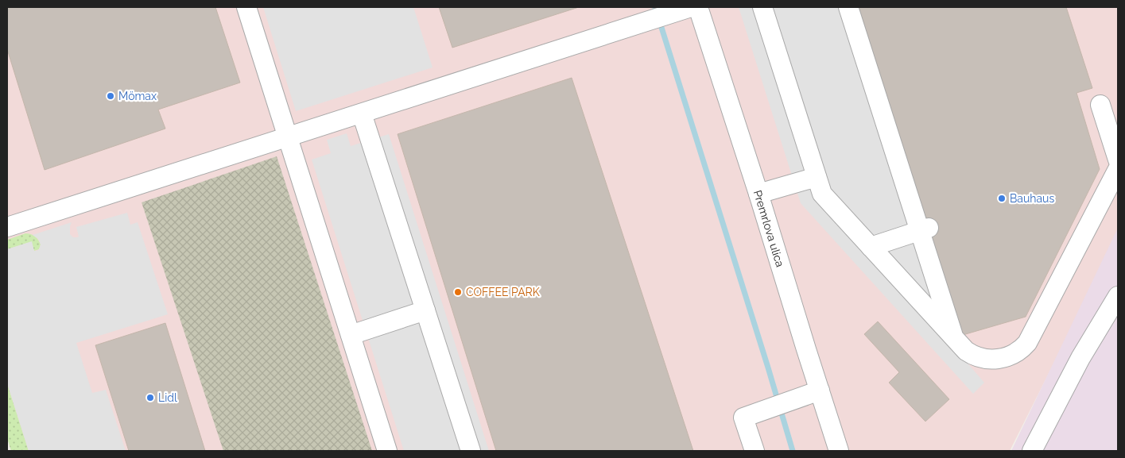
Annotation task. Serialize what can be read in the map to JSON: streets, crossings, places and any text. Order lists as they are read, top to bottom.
{
  "streets": {
    "street": ["Premrlova ulica"]
  },
  "places": [
    "Mömax",
    "Bauhaus",
    "COFFEE PARK",
    "Lidl"
  ]
}
